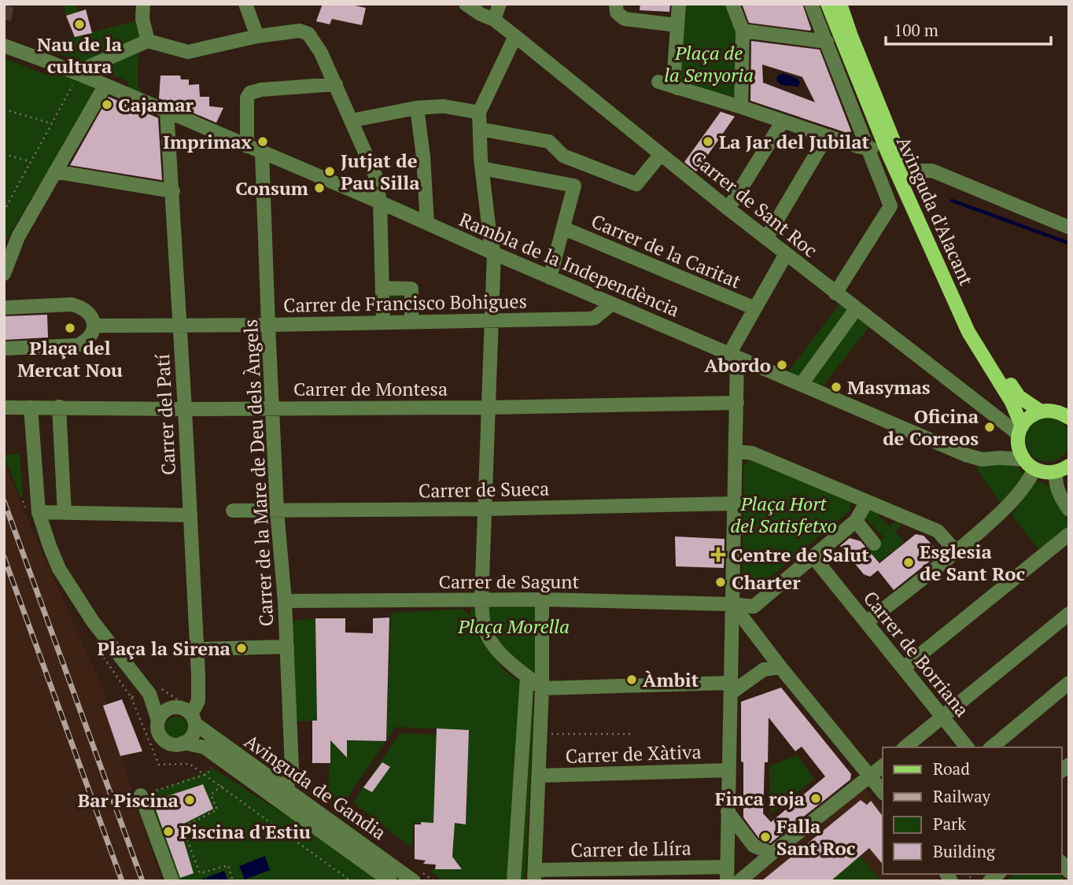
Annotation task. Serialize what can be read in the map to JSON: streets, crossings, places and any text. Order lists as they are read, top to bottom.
{
  "streets": {
    "main road": ["Avinguda d'Alacant"],
    "street": [
      "Carrer de Sant Roc",
      "Carrer de la Caritat",
      "Rambla de la Independència",
      "Carrer de Francisco Bohigues",
      "Carrer de Montesa",
      "Carrer del Patí",
      "Carrer de la Mare de Deu dels Àngels",
      "Carrer de Sueca",
      "Carrer de Sagunt",
      "Carrer de Borriana",
      "Carrer de Xàtiva",
      "Avinguda de Gandia",
      "Carrer de Llíra"
    ]
  },
  "crossings": [
    ["Carrer de Sant Roc", "Avinguda d'Alacant"],
    ["Avinguda d'Alacant", "Rambla de la Independència"],
    ["Carrer de la Caritat", "Rambla de la Independència"],
    ["Rambla de la Independència", "Carrer de Francisco Bohigues"],
    ["Rambla de la Independència", "Carrer del Patí"],
    ["Rambla de la Independència", "Carrer de la Mare de Deu dels Àngels"],
    ["Carrer de Francisco Bohigues", "Carrer del Patí"],
    ["Carrer de Francisco Bohigues", "Carrer de la Mare de Deu dels Àngels"],
    ["Carrer de Montesa", "Carrer del Patí"],
    ["Carrer de Montesa", "Carrer de la Mare de Deu dels Àngels"],
    ["Carrer del Patí", "Avinguda de Gandia"],
    ["Carrer de la Mare de Deu dels Àngels", "Carrer de Sueca"],
    ["Carrer de la Mare de Deu dels Àngels", "Carrer de Sagunt"],
    ["Carrer de la Mare de Deu dels Àngels", "Avinguda de Gandia"],
    ["Carrer de Sagunt", "Carrer de Borriana"]
  ],
  "parks": ["Plaça de la Senyoria", "Plaça Hort del Satisfetxo", "Plaça Morella"],
  "places": {
    "other": [
      "Nau de la cultura",
      "Cajamar",
      "Imprimax",
      "La Jar del Jubilat",
      "Jutjat de Pau Silla",
      "Consum",
      "Plaça del Mercat Nou",
      "Abordo",
      "Masymas",
      "Oficina de Correos",
      "Esglesia de Sant Roc",
      "Charter",
      "Plaça la Sirena",
      "Àmbit",
      "Finca roja",
      "Bar Piscina",
      "Piscina d'Estiu",
      "Falla Sant Roc"
    ],
    "health": ["Centre de Salut"]
  },
  "legend": [
    "Road",
    "Railway",
    "Park",
    "Building"
  ],
  "scale_bar": "100 m"
}
